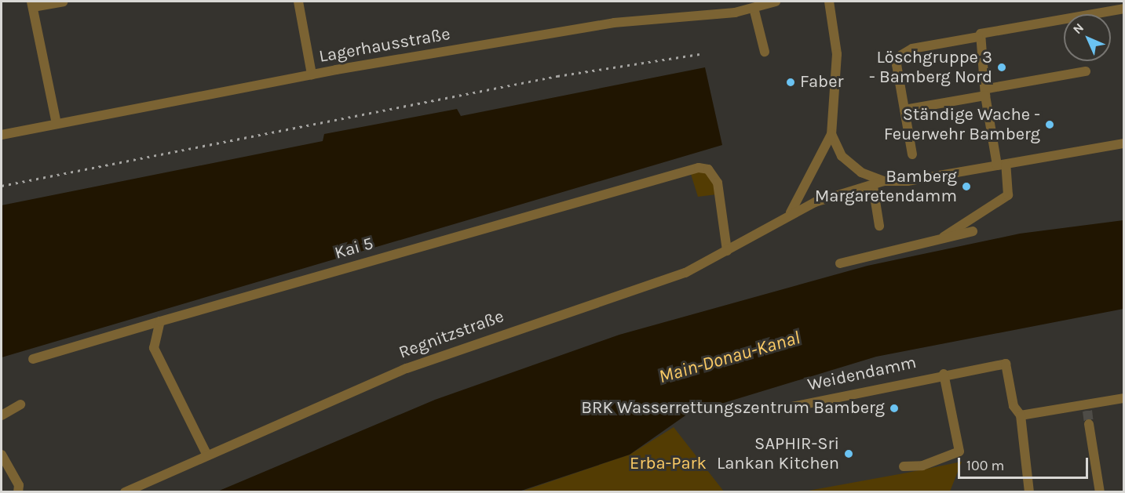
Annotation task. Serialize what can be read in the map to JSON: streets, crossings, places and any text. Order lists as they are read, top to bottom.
{
  "streets": {
    "street": [
      "Lagerhausstraße",
      "Kai 5",
      "Regnitzstraße",
      "Weidendamm"
    ]
  },
  "crossings": [
    ["Kai 5", "Regnitzstraße"]
  ],
  "water": ["Main-Donau-Kanal"],
  "parks": ["Erba-Park"],
  "places": [
    "Löschgruppe 3 - Bamberg Nord",
    "Faber",
    "Ständige Wache - Feuerwehr Bamberg",
    "Bamberg Margaretendamm",
    "BRK Wasserrettungszentrum Bamberg",
    "SAPHIR-Sri Lankan Kitchen"
  ],
  "scale_bar": "100 m",
  "north": "top left"
}
